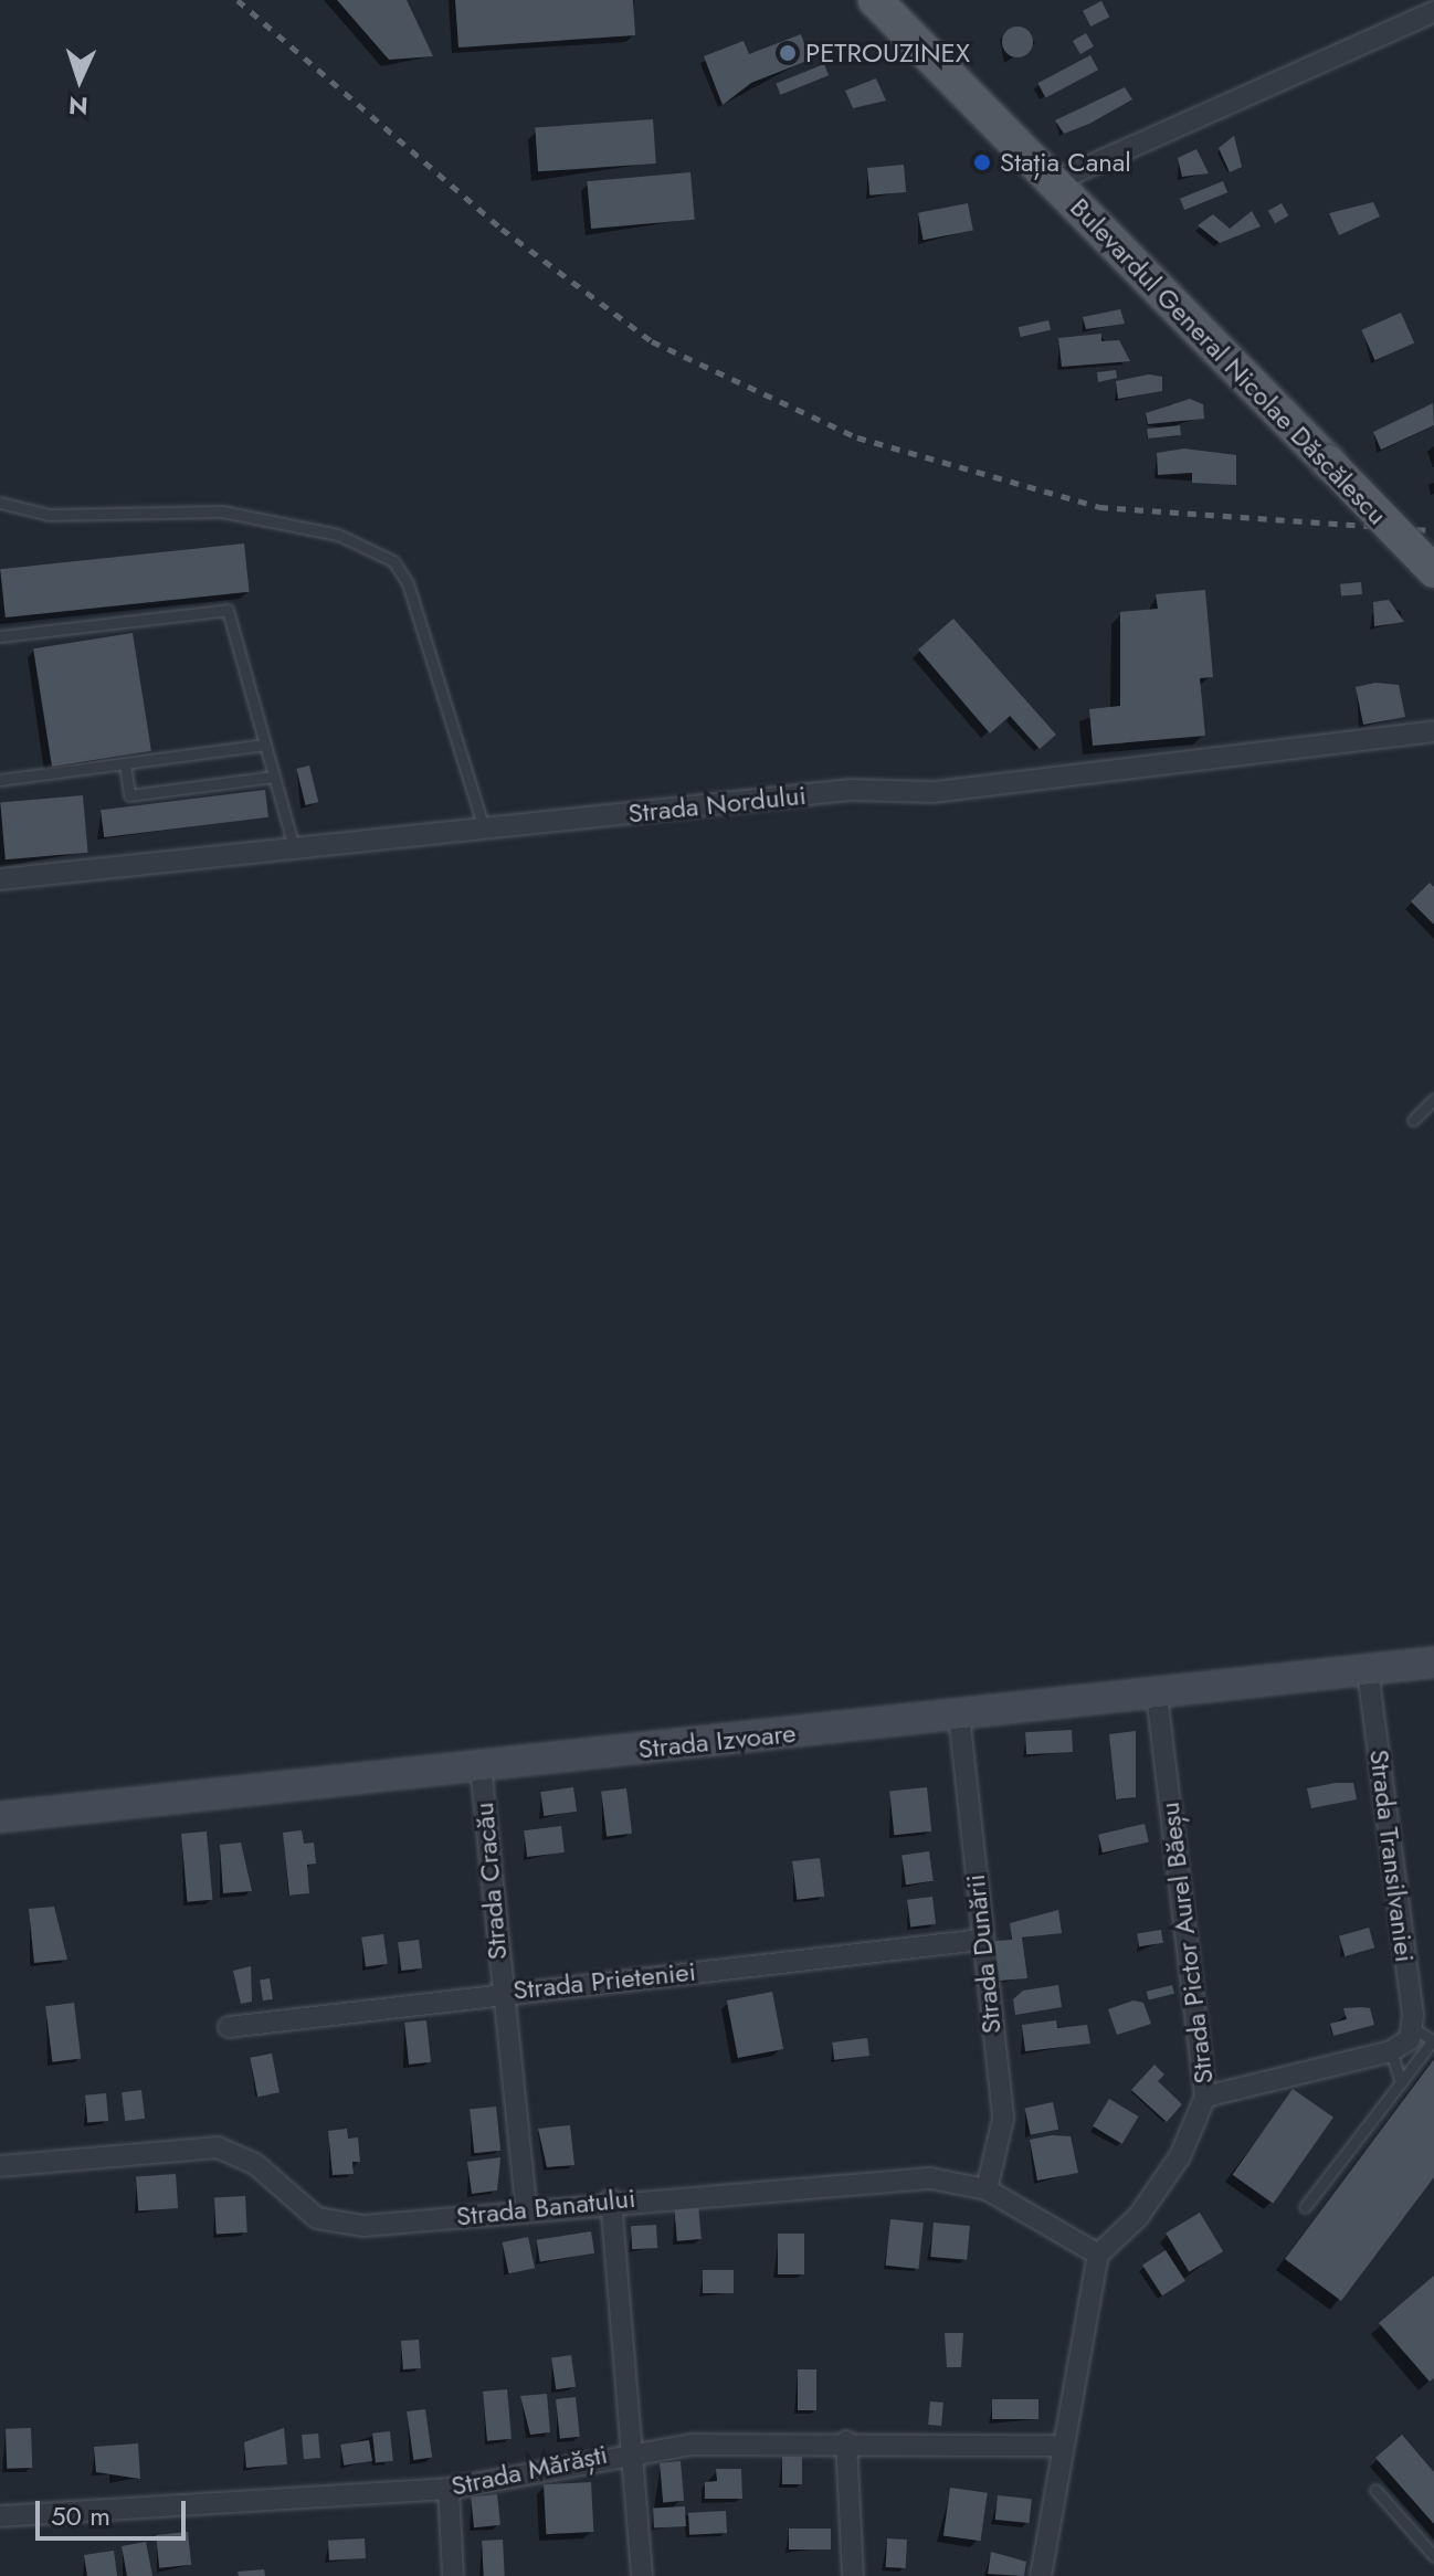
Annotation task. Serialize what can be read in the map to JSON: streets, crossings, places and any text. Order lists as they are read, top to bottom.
{
  "streets": {
    "main road": ["Bulevardul General Nicolae Dăscălescu", "Strada Izvoare"],
    "street": [
      "Strada Nordului",
      "Strada Transilvaniei",
      "Strada Cracău",
      "Strada Pictor Aurel Băeșu",
      "Strada Dunării",
      "Strada Prieteniei",
      "Strada Banatului",
      "Strada Mărăști"
    ]
  },
  "crossings": [
    ["Strada Izvoare", "Strada Transilvaniei"],
    ["Strada Izvoare", "Strada Cracău"],
    ["Strada Izvoare", "Strada Pictor Aurel Băeșu"],
    ["Strada Izvoare", "Strada Dunării"],
    ["Strada Cracău", "Strada Prieteniei"],
    ["Strada Cracău", "Strada Banatului"],
    ["Strada Pictor Aurel Băeșu", "Strada Banatului"],
    ["Strada Dunării", "Strada Prieteniei"],
    ["Strada Dunării", "Strada Banatului"]
  ],
  "places": ["PETROUZINEX", "Stația Canal"],
  "scale_bar": "50 m",
  "north": "bottom"
}
